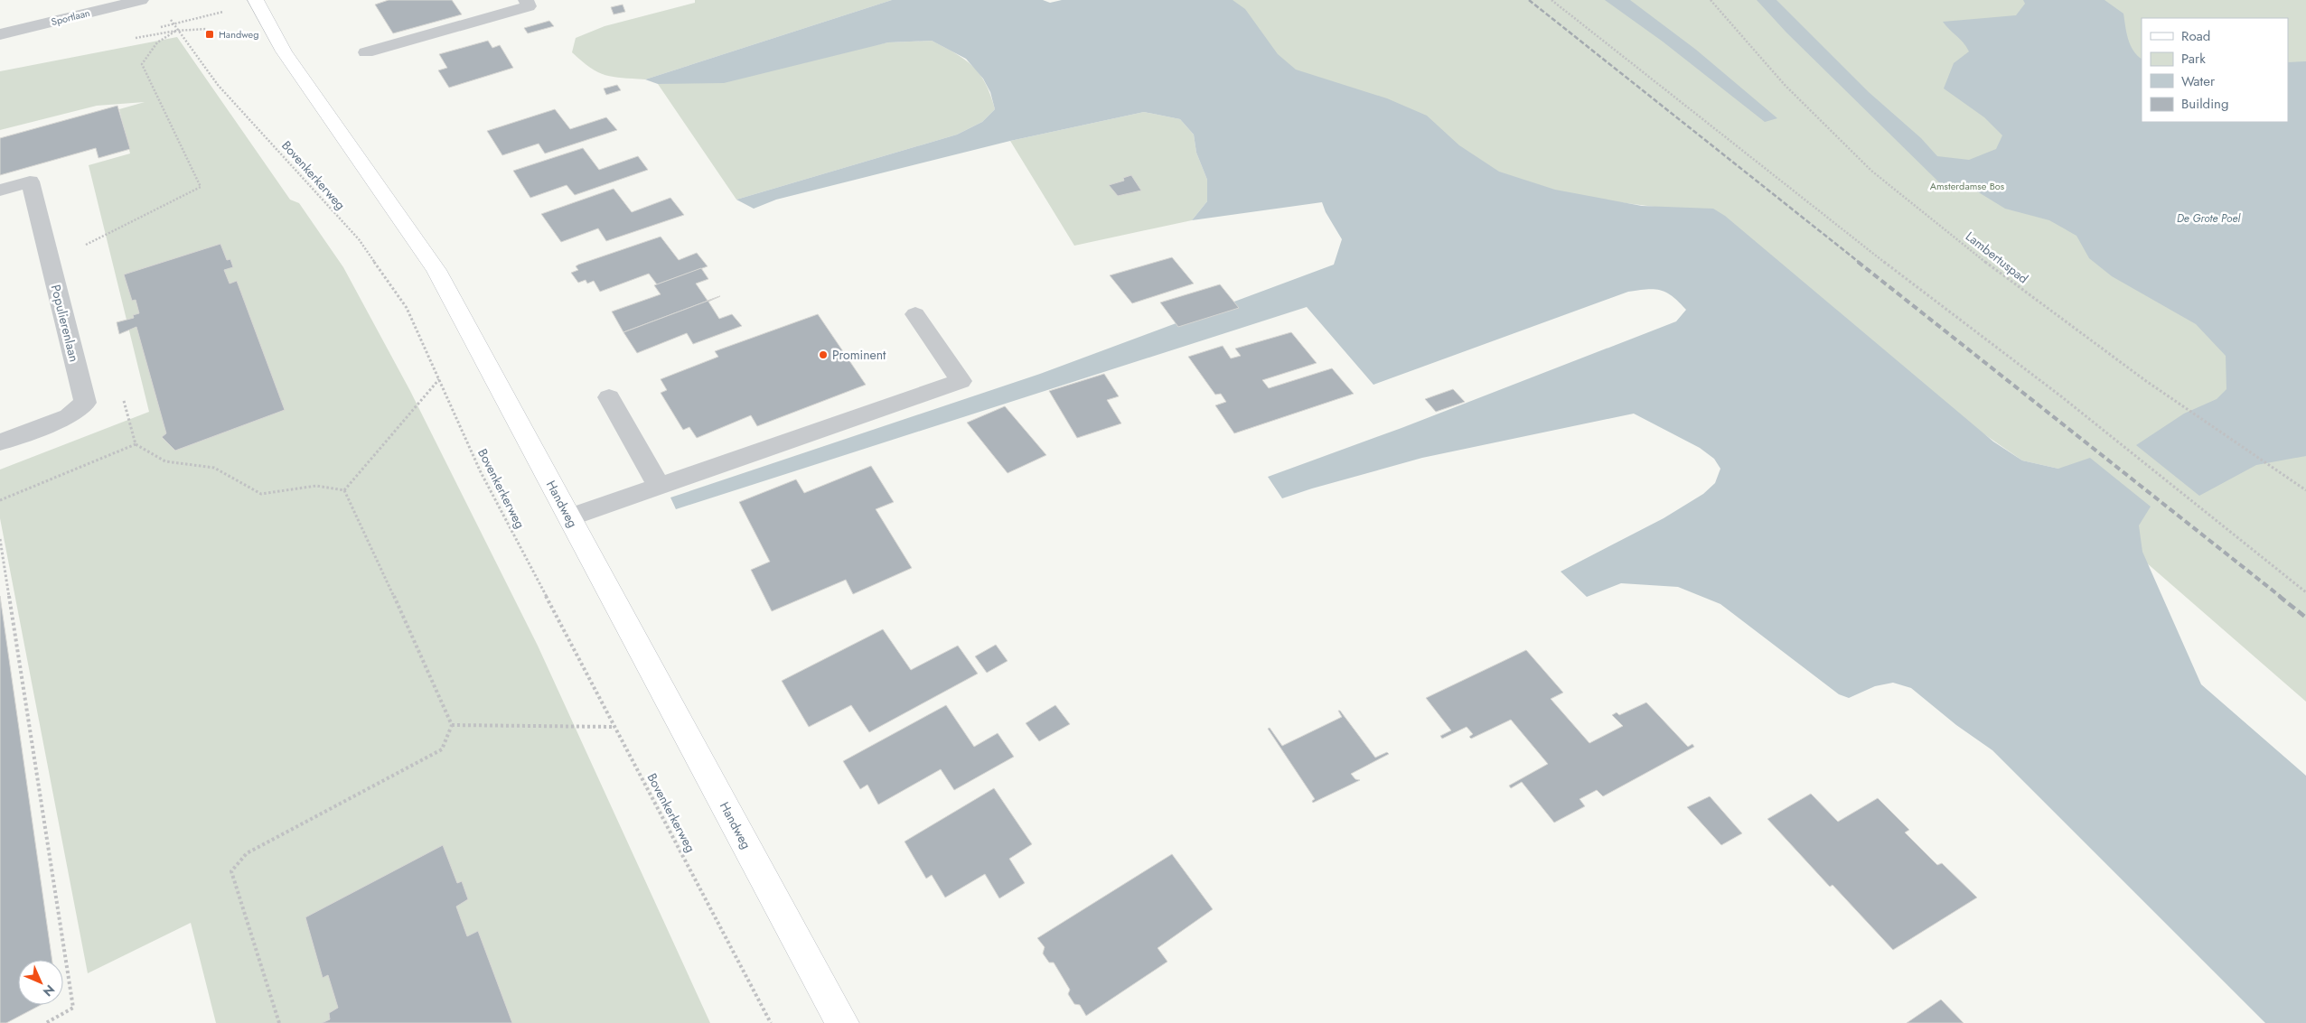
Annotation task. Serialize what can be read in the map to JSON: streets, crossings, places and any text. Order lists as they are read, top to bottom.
{
  "streets": {
    "main road": ["Handweg"],
    "street": ["Sportlaan", "Populierenlaan"],
    "path": ["Bovenkerkerweg", "Lambertuspad"]
  },
  "water": ["De Grote Poel"],
  "parks": ["Amsterdamse Bos"],
  "places": {
    "transit": ["Handweg"],
    "other": ["Prominent"]
  },
  "legend": [
    "Road",
    "Park",
    "Water",
    "Building"
  ],
  "north": "bottom right"
}
